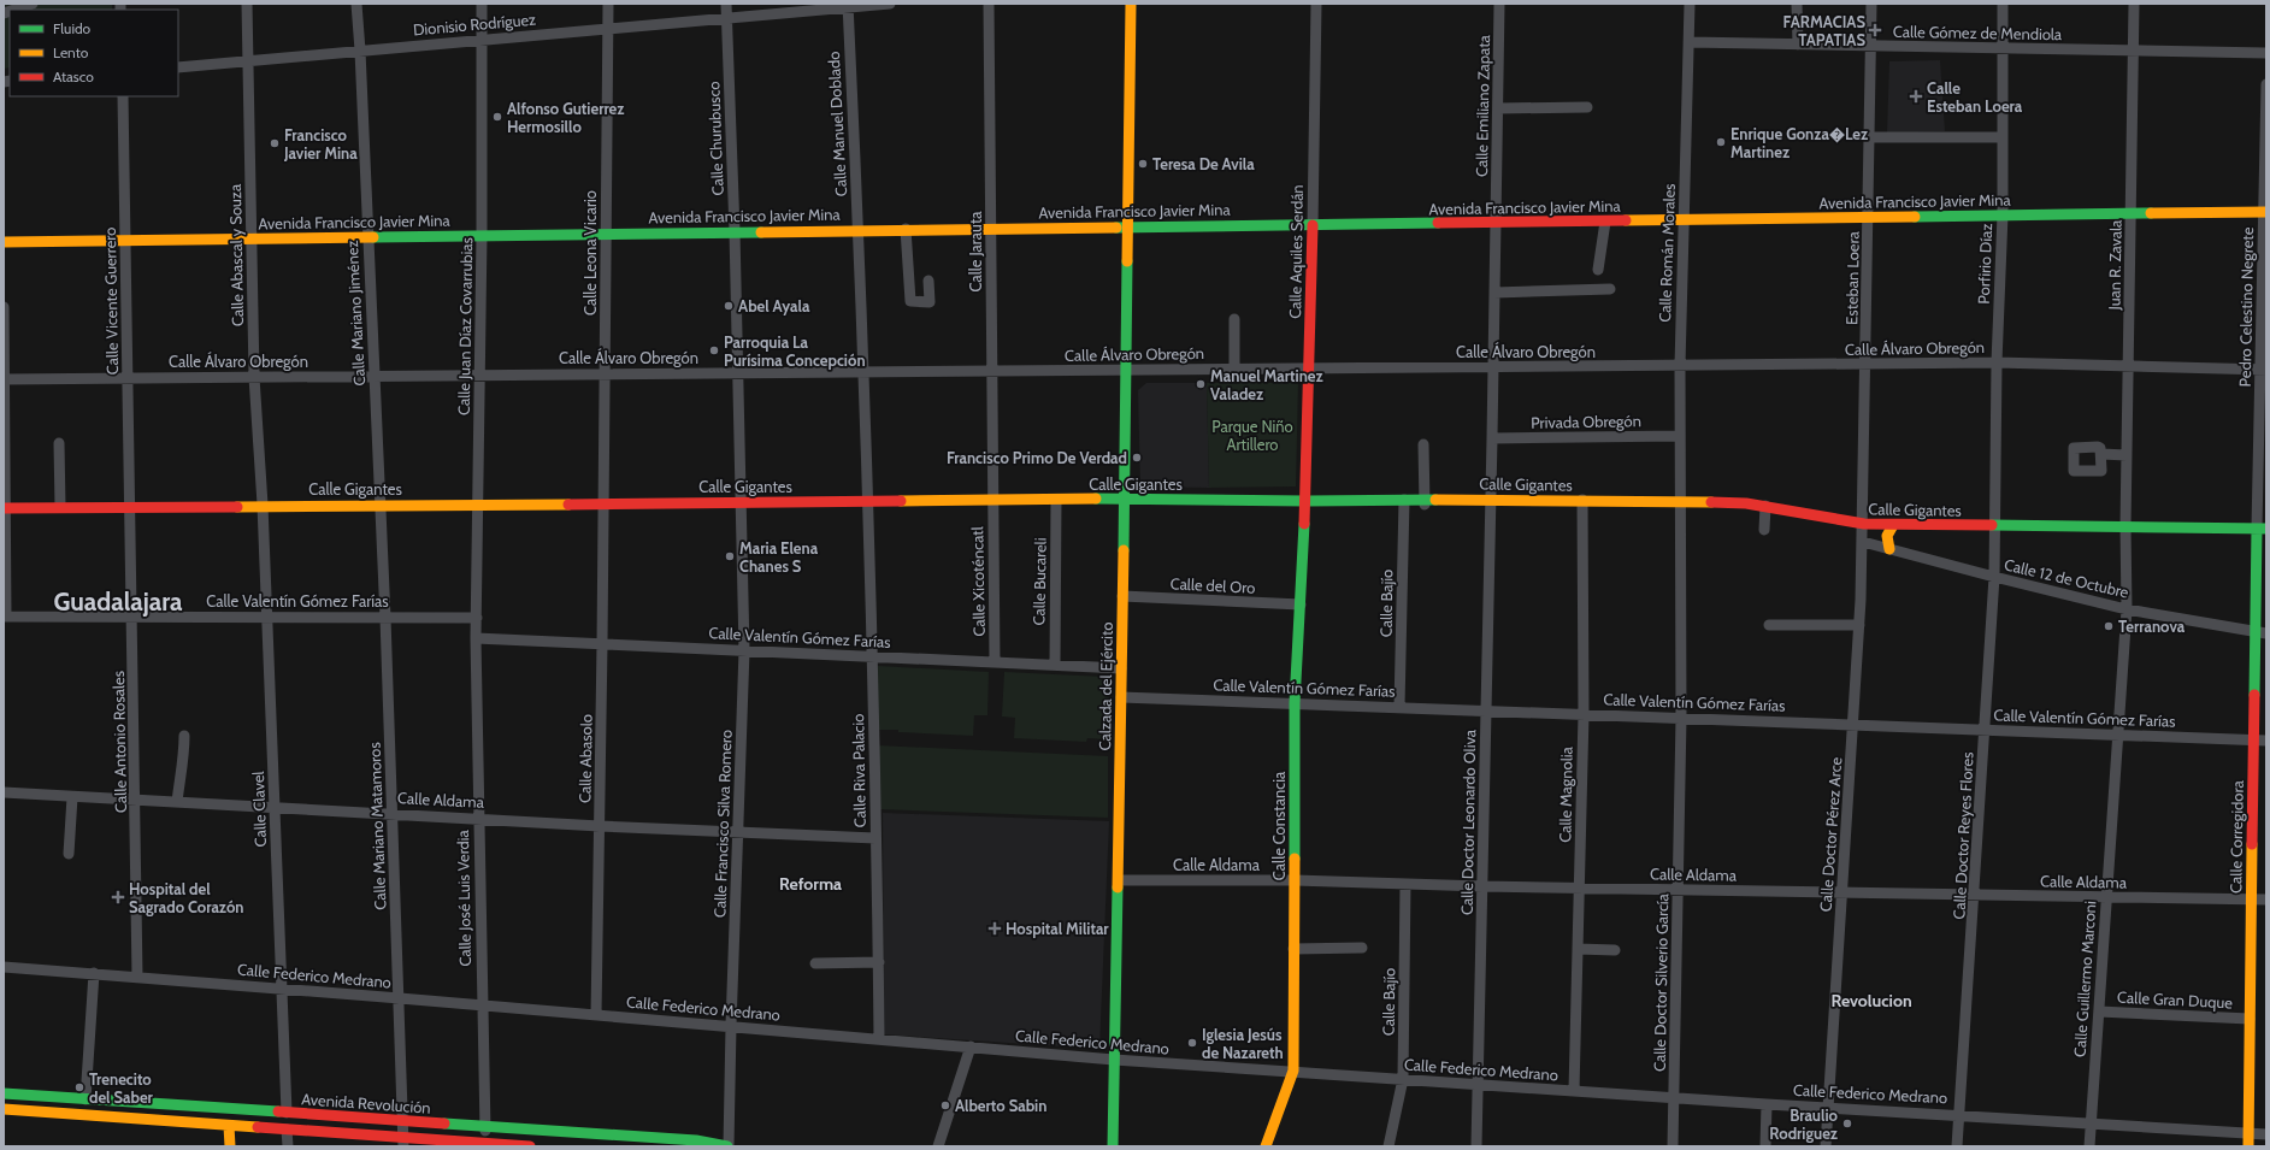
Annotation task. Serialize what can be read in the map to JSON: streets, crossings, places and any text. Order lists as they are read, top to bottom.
{
  "streets": {
    "main road": [
      "Avenida Francisco Javier Mina",
      "Calle Aquiles Serdán",
      "Calle Gigantes",
      "Calzada del Ejército",
      "Calle Constancia",
      "Calle Corregidora",
      "Avenida Revolución"
    ],
    "street": [
      "Dionisio Rodríguez",
      "Calle Gómez de Mendiola",
      "Calle Emiliano Zapata",
      "Calle Manuel Doblado",
      "Calle Churubusco",
      "Calle Jarauta",
      "Calle Leona Vicario",
      "Calle Román Morales",
      "Calle Abascal y Souza",
      "Porfirio Díaz",
      "Juan R. Zavala",
      "Esteban Loera",
      "Calle Vicente Guerrero",
      "Pedro Celestino Negrete",
      "Calle Mariano Jiménez",
      "Calle Juan Díaz Covarrubias",
      "Calle Álvaro Obregón",
      "Privada Obregón",
      "Calle 12 de Octubre",
      "Calle Xicoténcatl",
      "Calle Bucareli",
      "Calle del Oro",
      "Calle Valentín Gómez Farías",
      "Calle Bajío",
      "Calle Antonio Rosales",
      "Calle Abasolo",
      "Calle Riva Palacio",
      "Calle Magnolia",
      "Calle Aldama",
      "Calle Clavel",
      "Calle Doctor Leonardo Oliva",
      "Calle Francisco Silva Romero",
      "Calle Mariano Matamoros",
      "Calle Doctor Pérez Arce",
      "Calle Doctor Reyes Flores",
      "Calle José Luis Verdia",
      "Calle Federico Medrano",
      "Calle Guillermo Marconi",
      "Calle Doctor Silverio García",
      "Calle Gran Duque"
    ]
  },
  "crossings": [
    ["Dionisio Rodríguez", "Calle Manuel Doblado"],
    ["Dionisio Rodríguez", "Calle Churubusco"],
    ["Dionisio Rodríguez", "Calle Leona Vicario"],
    ["Dionisio Rodríguez", "Calle Abascal y Souza"],
    ["Dionisio Rodríguez", "Calle Mariano Jiménez"],
    ["Dionisio Rodríguez", "Calle Juan Díaz Covarrubias"],
    ["Calle Gómez de Mendiola", "Calle Román Morales"],
    ["Calle Gómez de Mendiola", "Porfirio Díaz"],
    ["Calle Gómez de Mendiola", "Juan R. Zavala"],
    ["Calle Gómez de Mendiola", "Esteban Loera"],
    ["Calle Emiliano Zapata", "Avenida Francisco Javier Mina"],
    ["Calle Emiliano Zapata", "Calle Álvaro Obregón"],
    ["Calle Emiliano Zapata", "Privada Obregón"],
    ["Calle Emiliano Zapata", "Calle Gigantes"],
    ["Calle Emiliano Zapata", "Calle Doctor Leonardo Oliva"],
    ["Calle Manuel Doblado", "Avenida Francisco Javier Mina"],
    ["Calle Manuel Doblado", "Calle Álvaro Obregón"],
    ["Calle Manuel Doblado", "Calle Gigantes"],
    ["Calle Manuel Doblado", "Calle Riva Palacio"],
    ["Calle Churubusco", "Avenida Francisco Javier Mina"],
    ["Calle Churubusco", "Calle Álvaro Obregón"],
    ["Calle Churubusco", "Calle Gigantes"],
    ["Calle Churubusco", "Calle Francisco Silva Romero"],
    ["Avenida Francisco Javier Mina", "Calle Jarauta"],
    ["Avenida Francisco Javier Mina", "Calle Aquiles Serdán"],
    ["Avenida Francisco Javier Mina", "Calle Leona Vicario"],
    ["Avenida Francisco Javier Mina", "Calle Román Morales"],
    ["Avenida Francisco Javier Mina", "Calle Abascal y Souza"],
    ["Avenida Francisco Javier Mina", "Porfirio Díaz"],
    ["Avenida Francisco Javier Mina", "Juan R. Zavala"],
    ["Avenida Francisco Javier Mina", "Esteban Loera"],
    ["Avenida Francisco Javier Mina", "Calle Vicente Guerrero"],
    ["Avenida Francisco Javier Mina", "Pedro Celestino Negrete"],
    ["Avenida Francisco Javier Mina", "Calle Mariano Jiménez"],
    ["Avenida Francisco Javier Mina", "Calle Juan Díaz Covarrubias"],
    ["Avenida Francisco Javier Mina", "Calzada del Ejército"],
    ["Calle Jarauta", "Calle Álvaro Obregón"],
    ["Calle Jarauta", "Calle Gigantes"],
    ["Calle Jarauta", "Calle Xicoténcatl"],
    ["Calle Aquiles Serdán", "Calle Álvaro Obregón"],
    ["Calle Aquiles Serdán", "Calle Gigantes"],
    ["Calle Aquiles Serdán", "Calle Constancia"],
    ["Calle Leona Vicario", "Calle Álvaro Obregón"],
    ["Calle Leona Vicario", "Calle Gigantes"],
    ["Calle Leona Vicario", "Calle Abasolo"],
    ["Calle Román Morales", "Calle Álvaro Obregón"],
    ["Calle Román Morales", "Privada Obregón"],
    ["Calle Román Morales", "Calle Gigantes"],
    ["Calle Román Morales", "Calle Doctor Silverio García"],
    ["Calle Abascal y Souza", "Calle Álvaro Obregón"],
    ["Calle Abascal y Souza", "Calle Gigantes"],
    ["Calle Abascal y Souza", "Calle Clavel"],
    ["Porfirio Díaz", "Calle Álvaro Obregón"],
    ["Porfirio Díaz", "Calle Gigantes"],
    ["Porfirio Díaz", "Calle Doctor Reyes Flores"],
    ["Juan R. Zavala", "Calle Álvaro Obregón"],
    ["Juan R. Zavala", "Calle Gigantes"],
    ["Juan R. Zavala", "Calle Guillermo Marconi"],
    ["Esteban Loera", "Calle Álvaro Obregón"],
    ["Esteban Loera", "Calle Gigantes"],
    ["Esteban Loera", "Calle Doctor Pérez Arce"],
    ["Calle Vicente Guerrero", "Calle Álvaro Obregón"],
    ["Calle Vicente Guerrero", "Calle Gigantes"],
    ["Calle Vicente Guerrero", "Calle Antonio Rosales"],
    ["Pedro Celestino Negrete", "Calle Álvaro Obregón"],
    ["Pedro Celestino Negrete", "Calle Gigantes"],
    ["Pedro Celestino Negrete", "Calle Corregidora"],
    ["Calle Mariano Jiménez", "Calle Álvaro Obregón"],
    ["Calle Mariano Jiménez", "Calle Gigantes"],
    ["Calle Mariano Jiménez", "Calle Mariano Matamoros"],
    ["Calle Juan Díaz Covarrubias", "Calle Álvaro Obregón"],
    ["Calle Juan Díaz Covarrubias", "Calle Gigantes"],
    ["Calle Juan Díaz Covarrubias", "Calle José Luis Verdia"],
    ["Calle Álvaro Obregón", "Calzada del Ejército"],
    ["Calle Gigantes", "Calle Xicoténcatl"],
    ["Calle Gigantes", "Calle Bucareli"],
    ["Calle Gigantes", "Calle Bajío"],
    ["Calle Gigantes", "Calzada del Ejército"],
    ["Calle Gigantes", "Calle Antonio Rosales"],
    ["Calle Gigantes", "Calle Abasolo"],
    ["Calle Gigantes", "Calle Riva Palacio"],
    ["Calle Gigantes", "Calle Magnolia"],
    ["Calle Gigantes", "Calle Clavel"],
    ["Calle Gigantes", "Calle Doctor Leonardo Oliva"],
    ["Calle Gigantes", "Calle Francisco Silva Romero"],
    ["Calle Gigantes", "Calle Mariano Matamoros"],
    ["Calle Gigantes", "Calle Constancia"],
    ["Calle Gigantes", "Calle Doctor Pérez Arce"],
    ["Calle Gigantes", "Calle Doctor Reyes Flores"],
    ["Calle Gigantes", "Calle Corregidora"],
    ["Calle Gigantes", "Calle José Luis Verdia"],
    ["Calle Gigantes", "Calle Guillermo Marconi"],
    ["Calle Gigantes", "Calle Doctor Silverio García"],
    ["Calle 12 de Octubre", "Calle Doctor Pérez Arce"],
    ["Calle 12 de Octubre", "Calle Doctor Reyes Flores"],
    ["Calle 12 de Octubre", "Calle Corregidora"],
    ["Calle 12 de Octubre", "Calle Guillermo Marconi"],
    ["Calle Xicoténcatl", "Calle Valentín Gómez Farías"],
    ["Calle Bucareli", "Calle Valentín Gómez Farías"],
    ["Calle del Oro", "Calzada del Ejército"],
    ["Calle del Oro", "Calle Constancia"],
    ["Calle Valentín Gómez Farías", "Calle Bajío"],
    ["Calle Valentín Gómez Farías", "Calzada del Ejército"],
    ["Calle Valentín Gómez Farías", "Calle Antonio Rosales"],
    ["Calle Valentín Gómez Farías", "Calle Abasolo"],
    ["Calle Valentín Gómez Farías", "Calle Riva Palacio"],
    ["Calle Valentín Gómez Farías", "Calle Magnolia"],
    ["Calle Valentín Gómez Farías", "Calle Clavel"],
    ["Calle Valentín Gómez Farías", "Calle Doctor Leonardo Oliva"],
    ["Calle Valentín Gómez Farías", "Calle Francisco Silva Romero"],
    ["Calle Valentín Gómez Farías", "Calle Mariano Matamoros"],
    ["Calle Valentín Gómez Farías", "Calle Constancia"],
    ["Calle Valentín Gómez Farías", "Calle Doctor Pérez Arce"],
    ["Calle Valentín Gómez Farías", "Calle Doctor Reyes Flores"],
    ["Calle Valentín Gómez Farías", "Calle Corregidora"],
    ["Calle Valentín Gómez Farías", "Calle José Luis Verdia"],
    ["Calle Valentín Gómez Farías", "Calle Guillermo Marconi"],
    ["Calle Valentín Gómez Farías", "Calle Doctor Silverio García"],
    ["Calle Bajío", "Calle Aldama"],
    ["Calle Bajío", "Calle Federico Medrano"],
    ["Calzada del Ejército", "Calle Aldama"],
    ["Calzada del Ejército", "Calle Federico Medrano"],
    ["Calle Antonio Rosales", "Calle Aldama"],
    ["Calle Antonio Rosales", "Calle Federico Medrano"],
    ["Calle Abasolo", "Calle Aldama"],
    ["Calle Abasolo", "Calle Federico Medrano"],
    ["Calle Riva Palacio", "Calle Aldama"],
    ["Calle Riva Palacio", "Calle Federico Medrano"],
    ["Calle Magnolia", "Calle Aldama"],
    ["Calle Magnolia", "Calle Federico Medrano"],
    ["Calle Aldama", "Calle Clavel"],
    ["Calle Aldama", "Calle Doctor Leonardo Oliva"],
    ["Calle Aldama", "Calle Francisco Silva Romero"],
    ["Calle Aldama", "Calle Mariano Matamoros"],
    ["Calle Aldama", "Calle Constancia"],
    ["Calle Aldama", "Calle Doctor Pérez Arce"],
    ["Calle Aldama", "Calle Doctor Reyes Flores"],
    ["Calle Aldama", "Calle Corregidora"],
    ["Calle Aldama", "Calle José Luis Verdia"],
    ["Calle Aldama", "Calle Guillermo Marconi"],
    ["Calle Aldama", "Calle Doctor Silverio García"],
    ["Calle Clavel", "Calle Federico Medrano"],
    ["Calle Clavel", "Avenida Revolución"],
    ["Calle Doctor Leonardo Oliva", "Calle Federico Medrano"],
    ["Calle Francisco Silva Romero", "Calle Federico Medrano"],
    ["Calle Francisco Silva Romero", "Avenida Revolución"],
    ["Calle Mariano Matamoros", "Calle Federico Medrano"],
    ["Calle Mariano Matamoros", "Avenida Revolución"],
    ["Calle Constancia", "Calle Federico Medrano"],
    ["Calle Doctor Pérez Arce", "Calle Federico Medrano"],
    ["Calle Doctor Reyes Flores", "Calle Federico Medrano"],
    ["Calle Corregidora", "Calle Federico Medrano"],
    ["Calle Corregidora", "Calle Gran Duque"],
    ["Calle José Luis Verdia", "Calle Federico Medrano"],
    ["Calle José Luis Verdia", "Avenida Revolución"],
    ["Calle Federico Medrano", "Calle Guillermo Marconi"],
    ["Calle Federico Medrano", "Calle Doctor Silverio García"],
    ["Calle Guillermo Marconi", "Calle Gran Duque"]
  ],
  "districts": ["Guadalajara", "Reforma", "Revolucion"],
  "parks": ["Parque Niño Artillero"],
  "places": {
    "health": [
      "FARMACIAS TAPATIAS",
      "Calle Esteban Loera",
      "Hospital del Sagrado Corazón",
      "Hospital Militar"
    ],
    "other": [
      "Alfonso Gutierrez Hermosillo",
      "Enrique Gonza�Lez Martinez",
      "Francisco Javier Mina",
      "Teresa De Avila",
      "Abel Ayala",
      "Parroquia La Purísima Concepción",
      "Manuel Martinez Valadez",
      "Francisco Primo De Verdad",
      "Maria Elena Chanes S",
      "Terranova",
      "Iglesia Jesús de Nazareth",
      "Trenecito del Saber",
      "Alberto Sabin",
      "Braulio Rodriguez"
    ]
  },
  "legend": ["Fluido", "Lento", "Atasco"]
}
